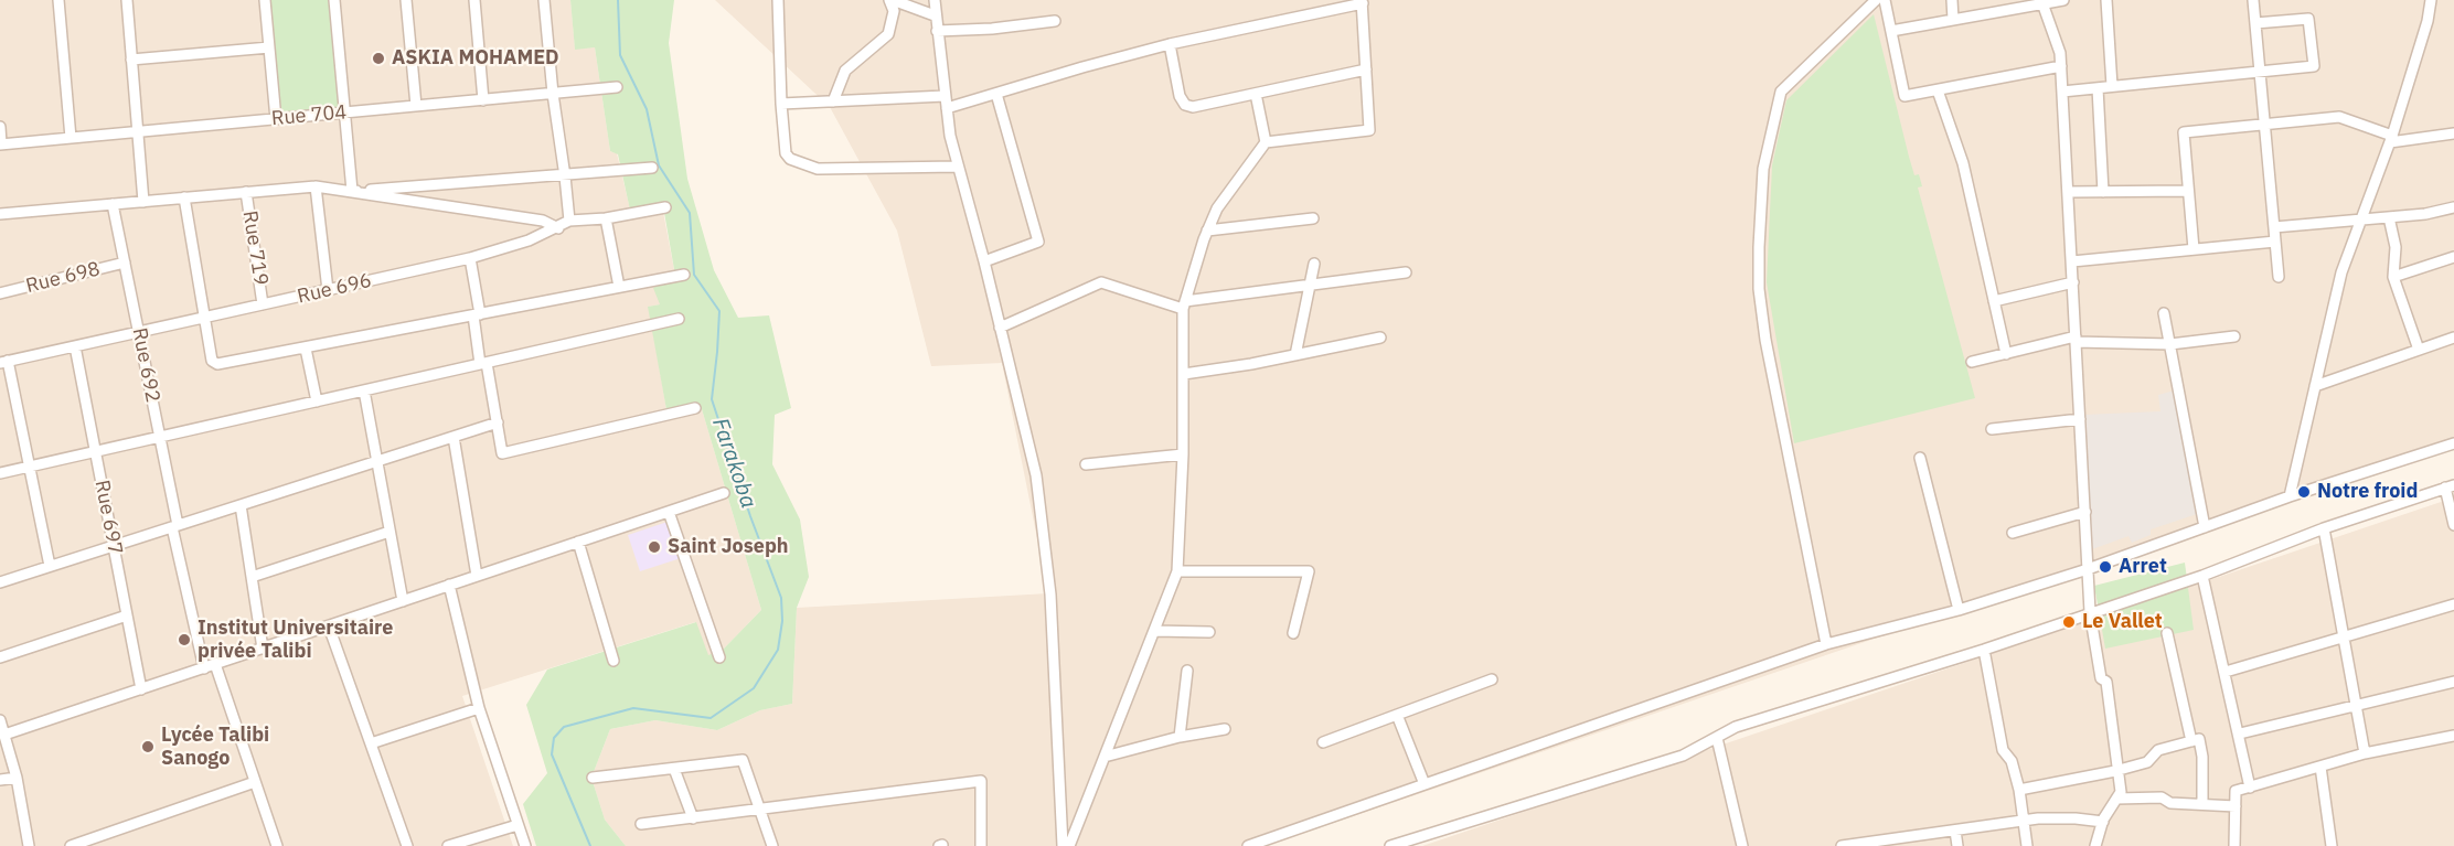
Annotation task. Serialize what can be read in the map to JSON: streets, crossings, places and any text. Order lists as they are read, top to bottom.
{
  "streets": {
    "street": [
      "Rue 704",
      "Rue 719",
      "Rue 698",
      "Rue 696",
      "Rue 692",
      "Rue 697"
    ]
  },
  "crossings": [
    ["Rue 719", "Rue 696"],
    ["Rue 698", "Rue 692"],
    ["Rue 696", "Rue 692"],
    ["Rue 696", "Rue 697"]
  ],
  "water": ["Farakoba"],
  "places": [
    "ASKIA MOHAMED",
    "Notre froid",
    "Saint Joseph",
    "Arret",
    "Le Vallet",
    "Institut Universitaire privée Talibi",
    "Lycée Talibi Sanogo"
  ]
}
